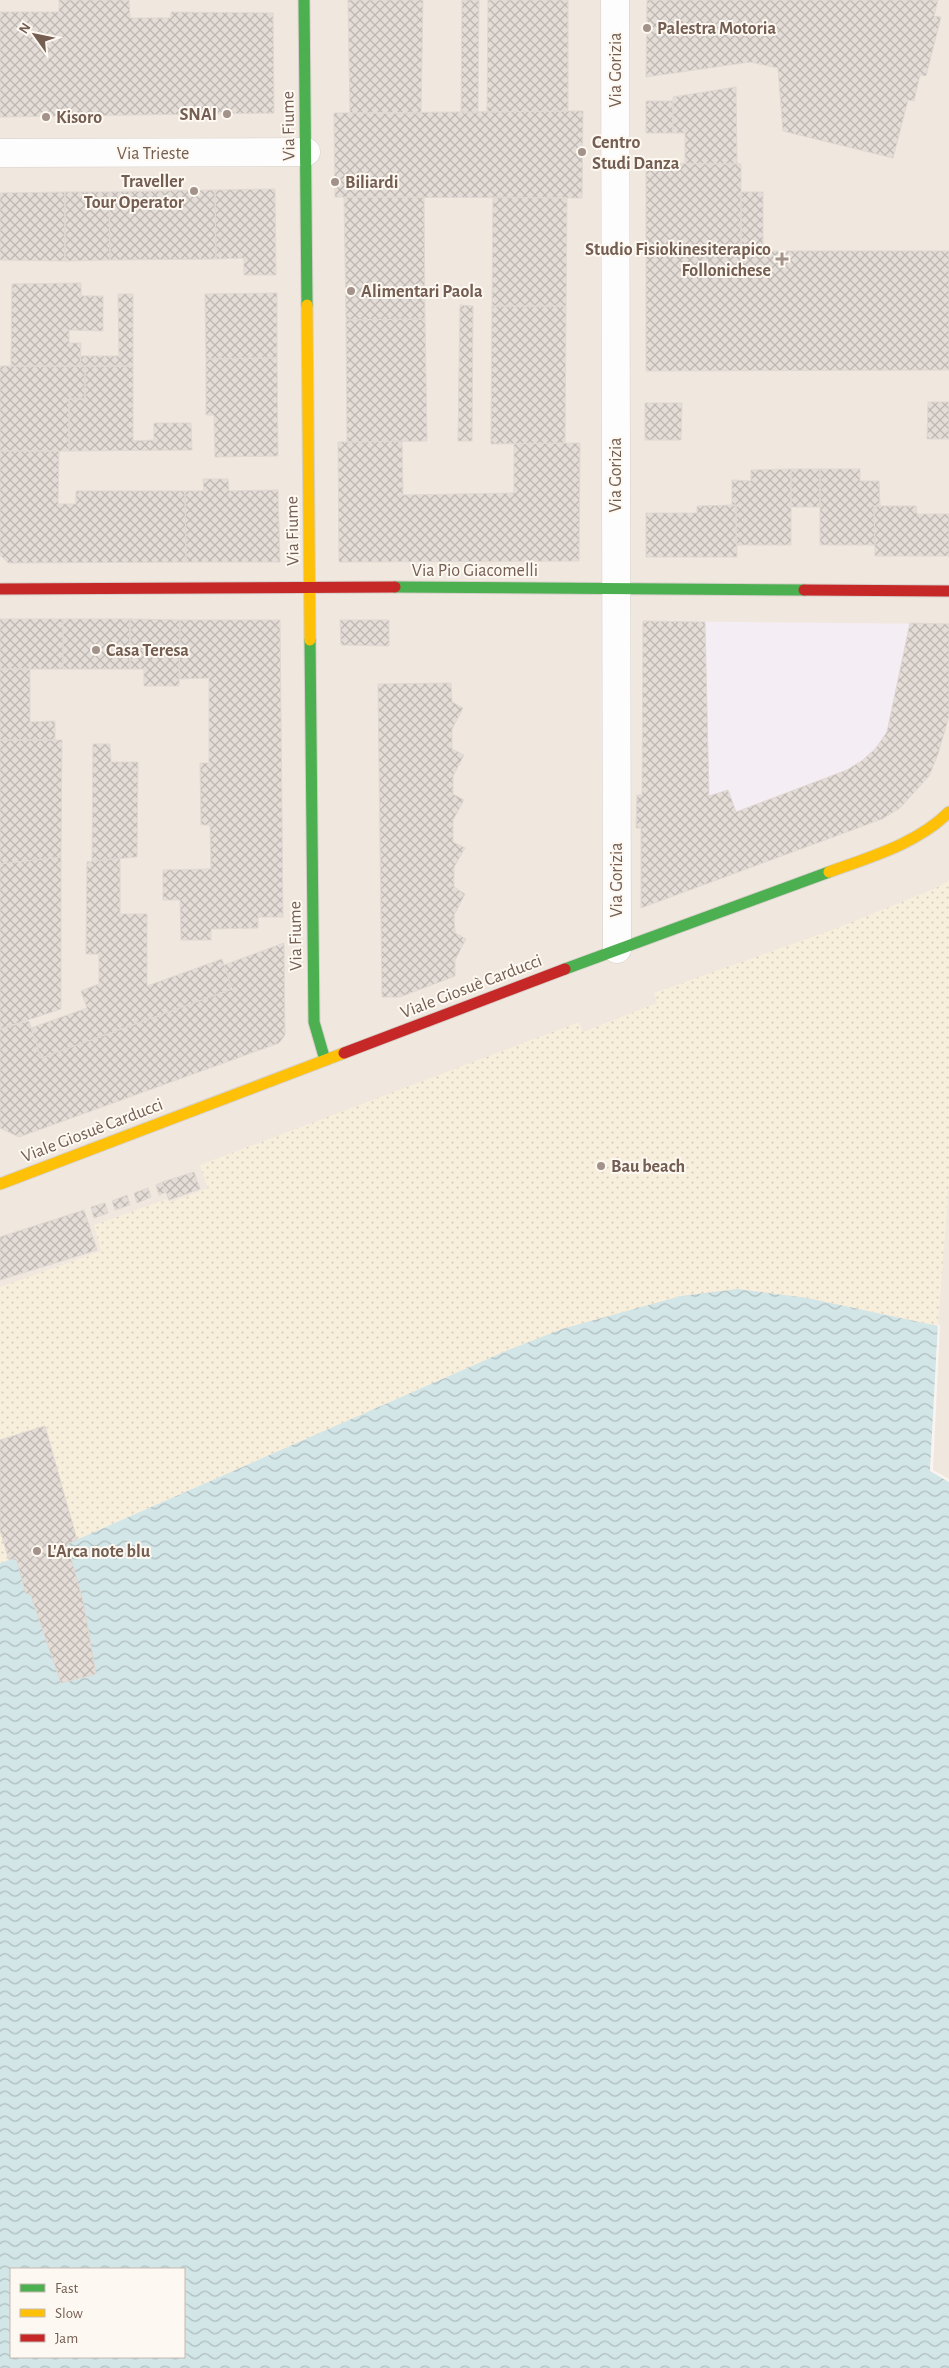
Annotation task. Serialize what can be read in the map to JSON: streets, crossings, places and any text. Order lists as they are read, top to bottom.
{
  "streets": {
    "street": [
      "Via Gorizia",
      "Via Fiume",
      "Via Trieste",
      "Via Pio Giacomelli",
      "Viale Giosuè Carducci"
    ]
  },
  "crossings": [
    ["Via Gorizia", "Via Pio Giacomelli"],
    ["Via Gorizia", "Viale Giosuè Carducci"],
    ["Via Fiume", "Via Trieste"],
    ["Via Fiume", "Via Pio Giacomelli"],
    ["Via Fiume", "Viale Giosuè Carducci"]
  ],
  "places": {
    "other": [
      "Palestra Motoria",
      "SNAI",
      "Kisoro",
      "Centro Studi Danza",
      "Biliardi",
      "Traveller Tour Operator",
      "Alimentari Paola",
      "Casa Teresa",
      "Bau beach",
      "L'Arca note blu"
    ],
    "health": ["Studio Fisiokinesiterapico Follonichese"]
  },
  "legend": ["Fast", "Slow", "Jam"],
  "north": "top left"
}
